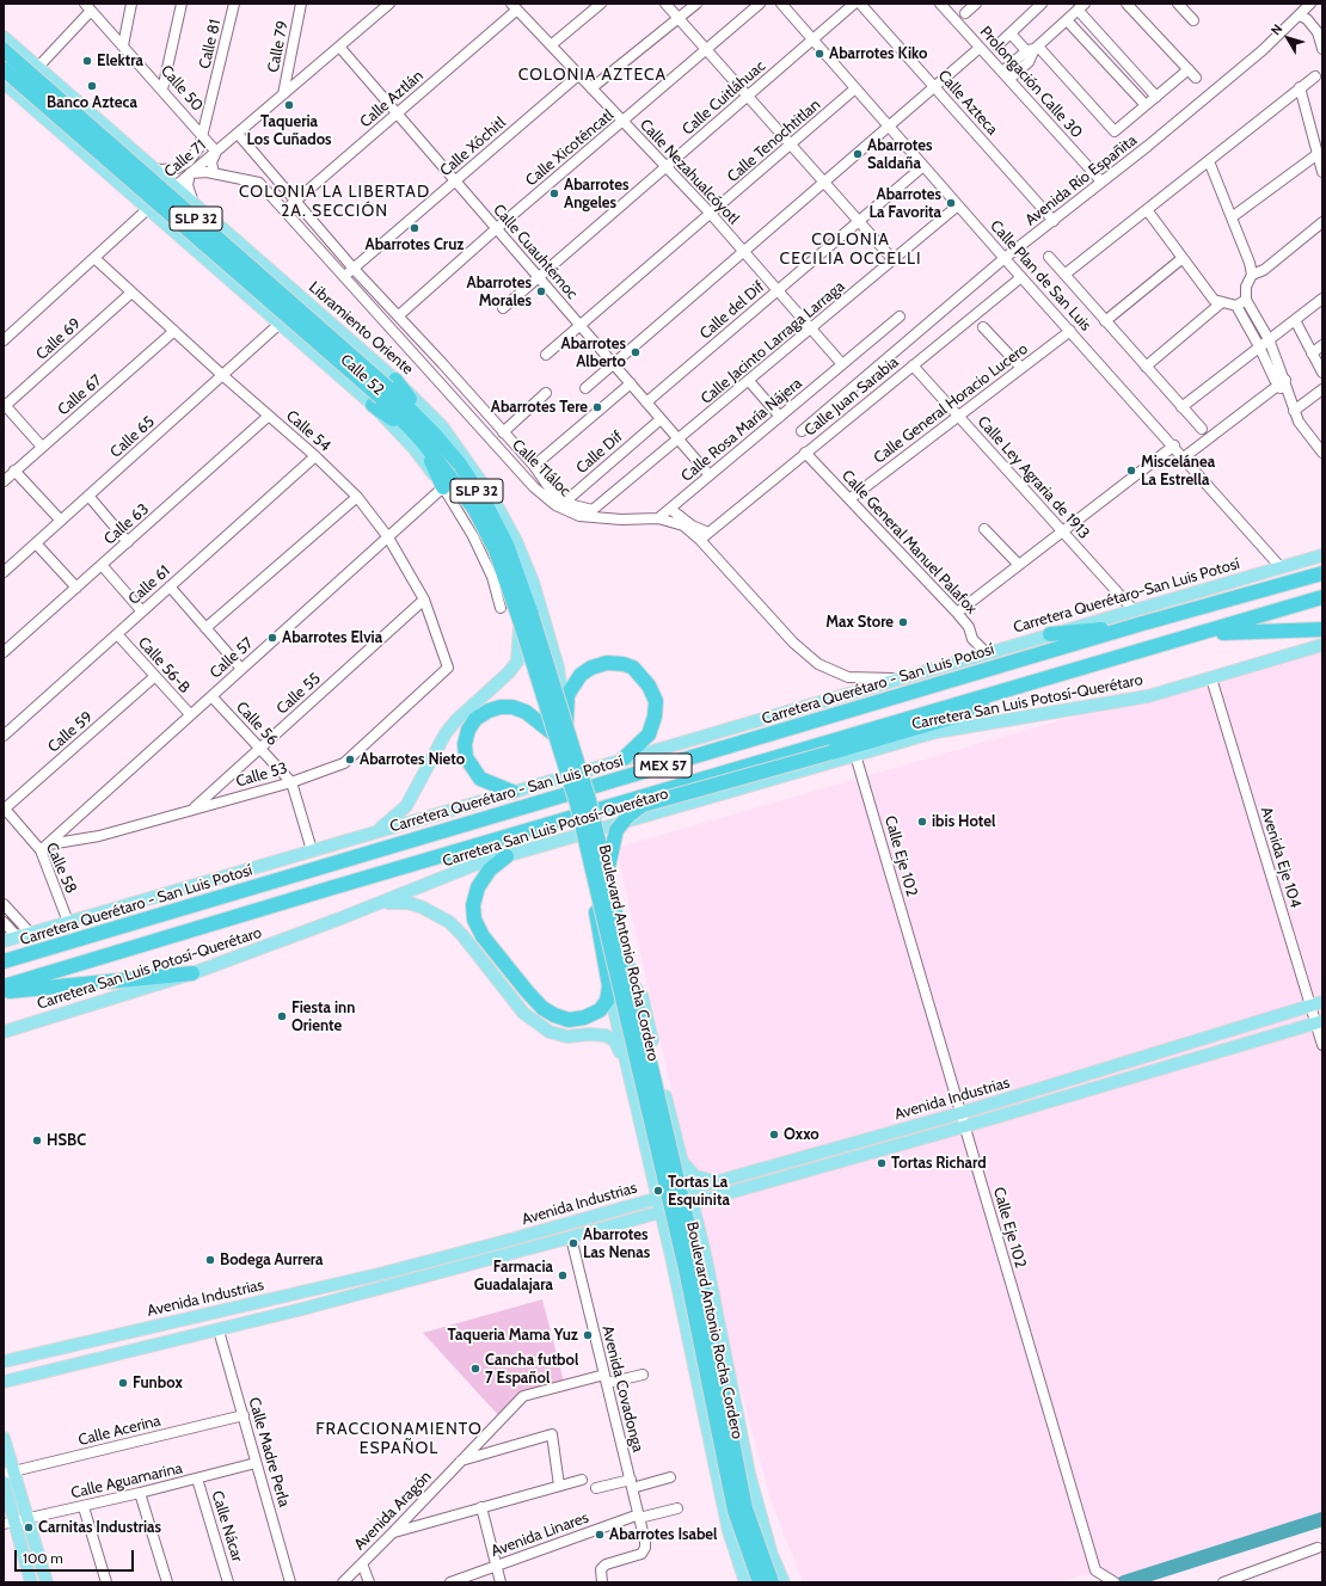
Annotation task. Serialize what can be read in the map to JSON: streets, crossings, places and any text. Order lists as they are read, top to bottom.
{
  "streets": {
    "highway": [
      "SLP 32",
      "Libramiento Oriente",
      "Carretera Querétaro - San Luis Potosí",
      "MEX 57",
      "Boulevard Antonio Rocha Cordero"
    ],
    "main road": [
      "Calle 52",
      "Carretera Querétaro-San Luis Potosí",
      "Carretera San Luis Potosí-Querétaro",
      "Avenida Industrias"
    ],
    "street": [
      "Calle 81",
      "Calle 79",
      "Prolongación Calle 30",
      "Calle 50",
      "Calle Cuitláhuac",
      "Calle Aztlán",
      "Calle Azteca",
      "Calle Tenochtitlan",
      "Calle Xóchitl",
      "Calle Xicoténcatl",
      "Calle 71",
      "Calle Nezahualcóyotl",
      "Avenida Río Españita",
      "Calle Cuauhtémoc",
      "Calle Plan de San Luis",
      "Calle del Dif",
      "Calle 69",
      "Calle Jacinto Larraga Larraga",
      "Calle 67",
      "Calle Juan Sarabia",
      "Calle General Horacio Lucero",
      "Calle Rosa María Nájera",
      "Calle 54",
      "Calle 65",
      "Calle Dif",
      "Calle Tláloc",
      "Calle Ley Agraria de 1913",
      "Calle 63",
      "Calle General Manuel Palafox",
      "Calle 61",
      "Calle 57",
      "Calle 56-B",
      "Calle 55",
      "Calle 56",
      "Calle 59",
      "Calle 53",
      "Calle Eje 102",
      "Avenida Eje 104",
      "Calle 58",
      "Avenida Covadonga",
      "Calle Acerina",
      "Calle Madre Perla",
      "Calle Aguamarina",
      "Avenida Aragón",
      "Calle Nácar",
      "Avenida Linares"
    ]
  },
  "crossings": [
    ["Calle 81", "Calle 50"],
    ["Calle 81", "Libramiento Oriente"],
    ["Calle 79", "Calle 71"],
    ["Prolongación Calle 30", "Avenida Río Españita"],
    ["Calle 50", "Calle 71"],
    ["Calle Cuitláhuac", "Calle Nezahualcóyotl"],
    ["Calle Cuitláhuac", "Calle Cuauhtémoc"],
    ["Calle Cuitláhuac", "Calle Plan de San Luis"],
    ["Calle Aztlán", "Calle Nezahualcóyotl"],
    ["Calle Aztlán", "Calle Cuauhtémoc"],
    ["Calle Aztlán", "Calle Tláloc"],
    ["Calle Azteca", "Avenida Río Españita"],
    ["Calle Tenochtitlan", "Calle Nezahualcóyotl"],
    ["Calle Tenochtitlan", "Calle Cuauhtémoc"],
    ["Calle Tenochtitlan", "Calle Plan de San Luis"],
    ["Calle Xóchitl", "Calle Nezahualcóyotl"],
    ["Calle Xóchitl", "Calle Cuauhtémoc"],
    ["Calle Xóchitl", "Calle Tláloc"],
    ["Calle Xicoténcatl", "Calle Nezahualcóyotl"],
    ["Calle Xicoténcatl", "Calle Cuauhtémoc"],
    ["Calle Xicoténcatl", "Calle Tláloc"],
    ["Calle 71", "Calle Cuauhtémoc"],
    ["Calle 71", "Libramiento Oriente"],
    ["Calle 71", "Calle 52"],
    ["Calle 71", "Calle 54"],
    ["Calle 71", "Calle Tláloc"],
    ["Calle Nezahualcóyotl", "Calle del Dif"],
    ["Calle Nezahualcóyotl", "Calle Jacinto Larraga Larraga"],
    ["Calle Nezahualcóyotl", "Calle Rosa María Nájera"],
    ["Avenida Río Españita", "Calle Plan de San Luis"],
    ["SLP 32", "Libramiento Oriente"],
    ["SLP 32", "Boulevard Antonio Rocha Cordero"],
    ["Calle Cuauhtémoc", "Calle del Dif"],
    ["Calle Cuauhtémoc", "Calle Jacinto Larraga Larraga"],
    ["Calle Cuauhtémoc", "Calle Rosa María Nájera"],
    ["Calle Cuauhtémoc", "Calle Dif"],
    ["Calle Plan de San Luis", "Calle del Dif"],
    ["Calle Plan de San Luis", "Calle Jacinto Larraga Larraga"],
    ["Calle Plan de San Luis", "Calle Juan Sarabia"],
    ["Calle Plan de San Luis", "Calle General Horacio Lucero"],
    ["Calle Plan de San Luis", "Carretera Querétaro-San Luis Potosí"],
    ["Libramiento Oriente", "Calle 52"],
    ["Calle 69", "Calle 54"],
    ["Calle Jacinto Larraga Larraga", "Calle Tláloc"],
    ["Calle 52", "Calle 65"],
    ["Calle 52", "Calle 57"],
    ["Calle 67", "Calle 54"],
    ["Calle Juan Sarabia", "Calle Tláloc"],
    ["Calle Juan Sarabia", "Calle Ley Agraria de 1913"],
    ["Calle Juan Sarabia", "Calle General Manuel Palafox"],
    ["Calle General Horacio Lucero", "Calle Ley Agraria de 1913"],
    ["Calle General Horacio Lucero", "Calle General Manuel Palafox"],
    ["Calle Rosa María Nájera", "Calle Tláloc"],
    ["Calle 54", "Calle 65"],
    ["Calle 54", "Calle 63"],
    ["Calle 54", "Calle 61"],
    ["Calle 54", "Calle 57"],
    ["Calle 54", "Calle 55"],
    ["Calle 54", "Calle 53"],
    ["Calle Dif", "Calle Tláloc"],
    ["Calle Tláloc", "Carretera Querétaro-San Luis Potosí"],
    ["Calle Ley Agraria de 1913", "Carretera Querétaro-San Luis Potosí"],
    ["Calle General Manuel Palafox", "Carretera Querétaro-San Luis Potosí"],
    ["Calle 61", "Calle 56-B"],
    ["Carretera Querétaro-San Luis Potosí", "Calle 56"],
    ["Carretera Querétaro-San Luis Potosí", "Calle 58"],
    ["Calle 57", "Calle 56-B"],
    ["Calle 57", "Calle 56"],
    ["Calle 57", "Calle 53"],
    ["Calle 57", "Calle 58"],
    ["Calle 56-B", "Calle 59"],
    ["Calle 55", "Calle 56"],
    ["Calle 55", "Calle 53"],
    ["Carretera San Luis Potosí-Querétaro", "Calle Eje 102"],
    ["Carretera San Luis Potosí-Querétaro", "Avenida Eje 104"],
    ["Calle 56", "Calle 53"],
    ["Calle 59", "Calle 58"],
    ["Calle Eje 102", "Avenida Industrias"],
    ["Avenida Eje 104", "Avenida Industrias"],
    ["Boulevard Antonio Rocha Cordero", "Avenida Industrias"],
    ["Avenida Industrias", "Avenida Covadonga"],
    ["Avenida Industrias", "Calle Madre Perla"],
    ["Avenida Covadonga", "Avenida Aragón"],
    ["Avenida Covadonga", "Avenida Linares"],
    ["Calle Acerina", "Calle Madre Perla"],
    ["Calle Madre Perla", "Calle Aguamarina"],
    ["Calle Aguamarina", "Calle Nácar"]
  ],
  "districts": [
    "COLONIA AZTECA",
    "COLONIA LA LIBERTAD 2A. SECCIÓN",
    "COLONIA CECILIA OCCELLI",
    "FRACCIONAMIENTO ESPAÑOL"
  ],
  "places": [
    "Abarrotes Kiko",
    "Elektra",
    "Banco Azteca",
    "Taqueria Los Cuñados",
    "Abarrotes Saldaña",
    "Abarrotes Angeles",
    "Abarrotes La Favorita",
    "Abarrotes Cruz",
    "Abarrotes Morales",
    "Abarrotes Alberto",
    "Abarrotes Tere",
    "Miscelánea La Estrella",
    "Max Store",
    "Abarrotes Elvia",
    "Abarrotes Nieto",
    "ibis Hotel",
    "Fiesta inn Oriente",
    "Oxxo",
    "HSBC",
    "Tortas Richard",
    "Tortas La Esquinita",
    "Abarrotes Las Nenas",
    "Bodega Aurrera",
    "Farmacia Guadalajara",
    "Taqueria Mama Yuz",
    "Cancha futbol 7 Español",
    "Funbox",
    "Carnitas Industrias",
    "Abarrotes Isabel"
  ],
  "scale_bar": "100 m",
  "north": "top left"
}
